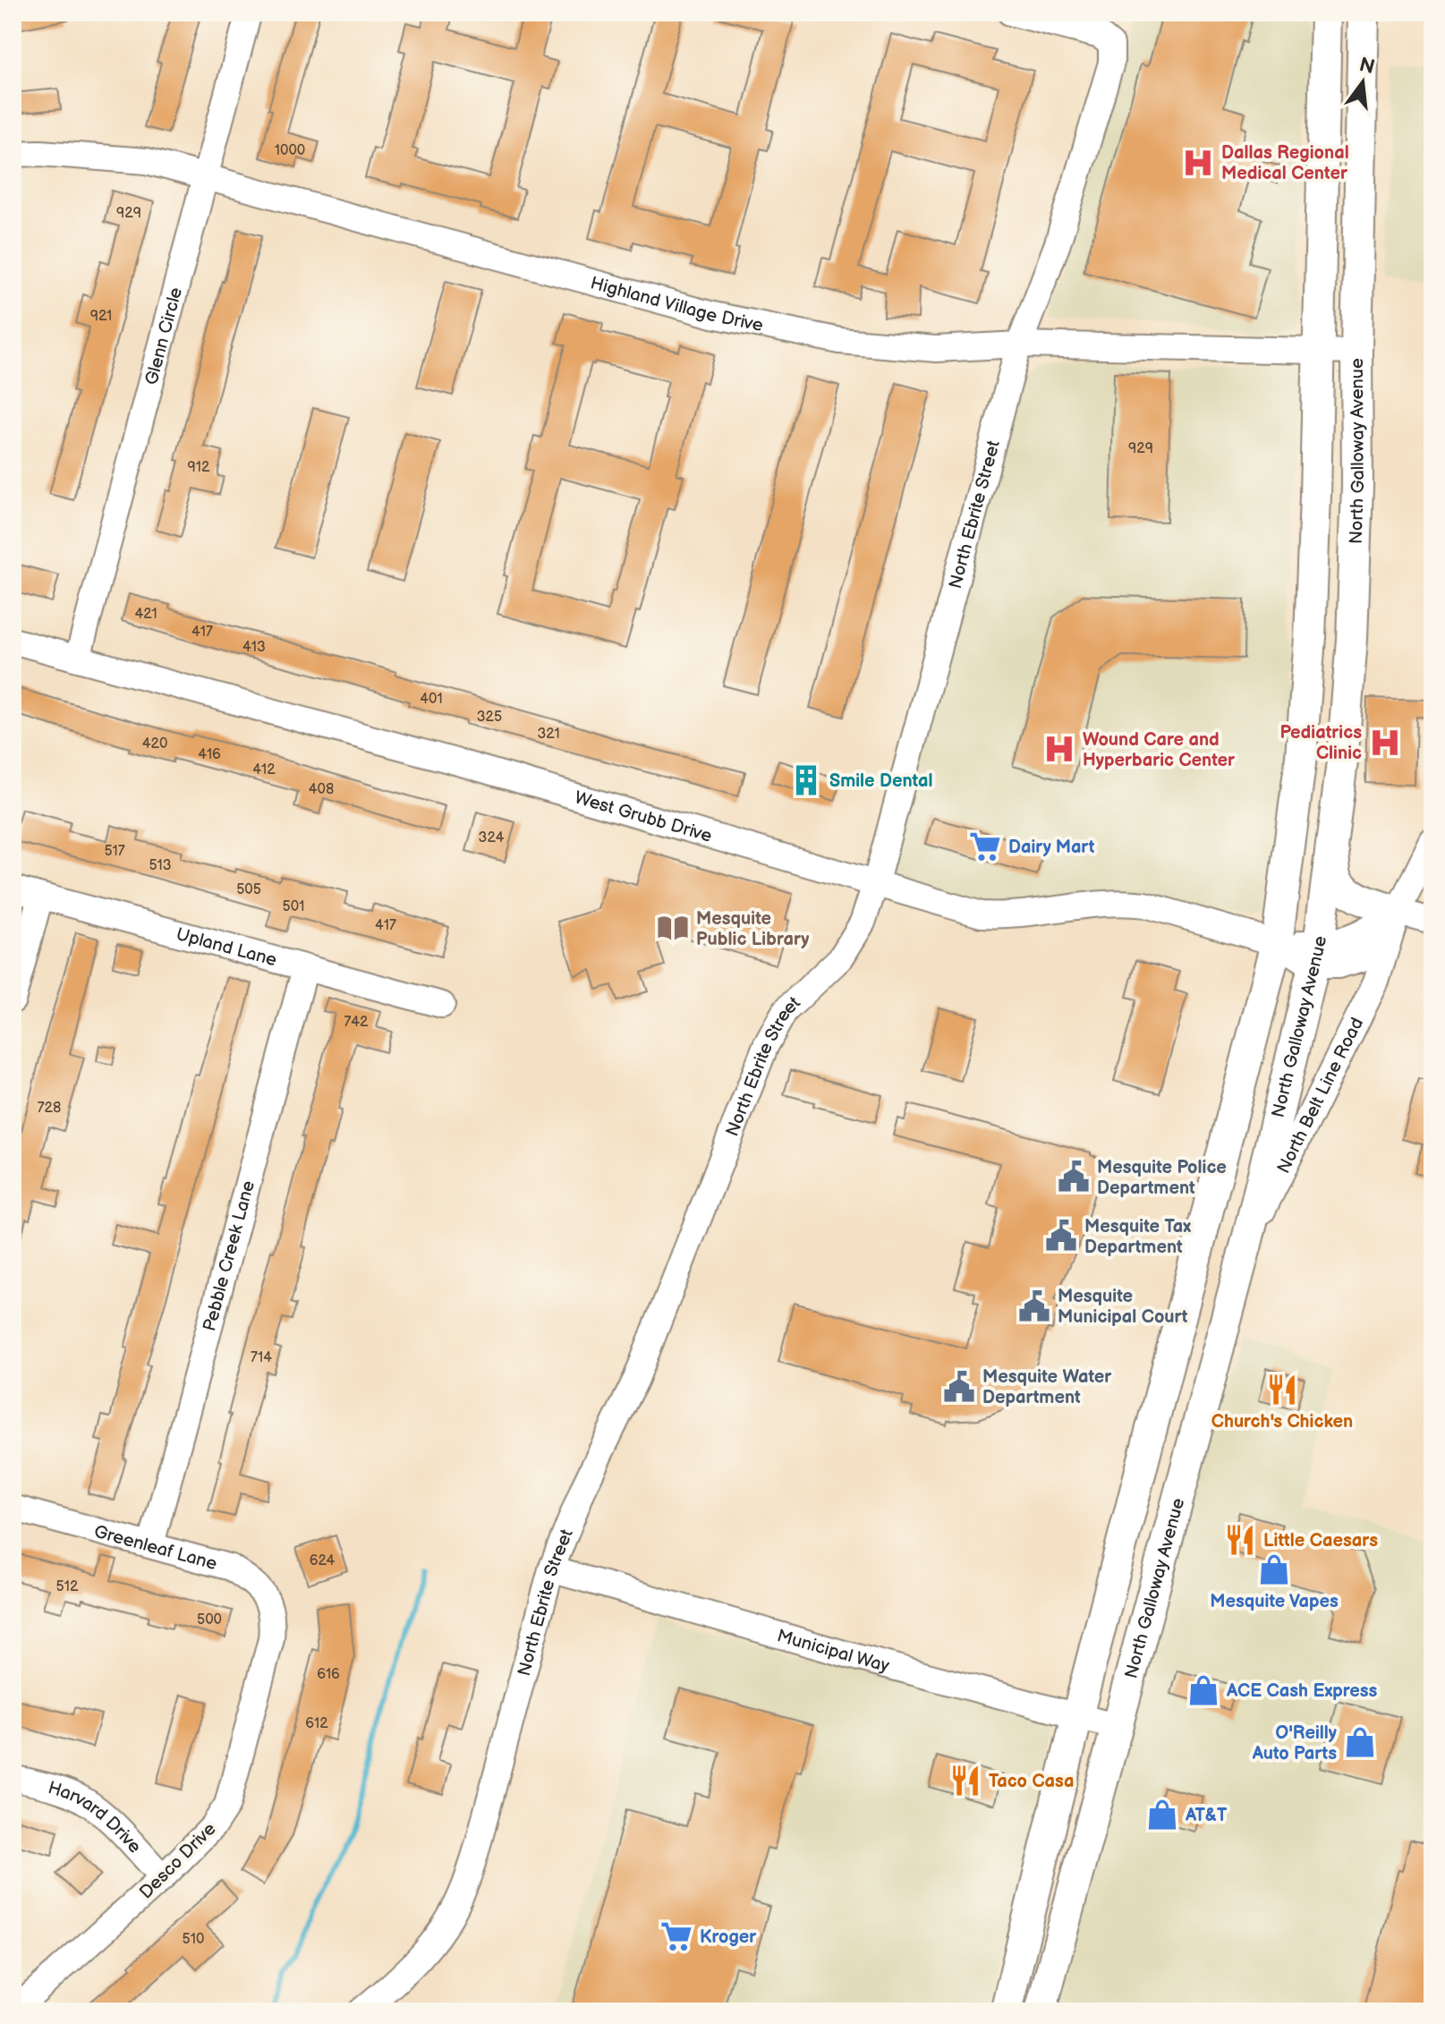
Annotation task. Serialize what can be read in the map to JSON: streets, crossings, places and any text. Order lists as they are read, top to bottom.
{
  "streets": {
    "main road": ["North Galloway Avenue"],
    "street": [
      "Highland Village Drive",
      "Glenn Circle",
      "North Ebrite Street",
      "West Grubb Drive",
      "Upland Lane",
      "North Belt Line Road",
      "Pebble Creek Lane",
      "Greenleaf Lane",
      "Municipal Way",
      "Harvard Drive",
      "Desco Drive"
    ]
  },
  "crossings": [
    ["Highland Village Drive", "Glenn Circle"],
    ["Highland Village Drive", "North Galloway Avenue"],
    ["Highland Village Drive", "North Ebrite Street"],
    ["Glenn Circle", "West Grubb Drive"],
    ["North Galloway Avenue", "West Grubb Drive"],
    ["North Galloway Avenue", "North Belt Line Road"],
    ["North Galloway Avenue", "Municipal Way"],
    ["North Ebrite Street", "West Grubb Drive"],
    ["North Ebrite Street", "Municipal Way"],
    ["Upland Lane", "Pebble Creek Lane"],
    ["Pebble Creek Lane", "Greenleaf Lane"],
    ["Greenleaf Lane", "Desco Drive"],
    ["Harvard Drive", "Desco Drive"]
  ],
  "places": {
    "hospital": ["Dallas Regional Medical Center", "Pediatrics Clinic", "Wound Care and Hyperbaric Center"],
    "building": ["Smile Dental"],
    "supermarket": ["Dairy Mart", "Kroger"],
    "library": ["Mesquite Public Library"],
    "public building": [
      "Mesquite Police Department",
      "Mesquite Tax Department",
      "Mesquite Municipal Court",
      "Mesquite Water Department"
    ],
    "restaurant": ["Church's Chicken", "Little Caesars", "Taco Casa"],
    "shop": [
      "Mesquite Vapes",
      "ACE Cash Express",
      "O'Reilly Auto Parts",
      "AT&T"
    ]
  },
  "house_numbers": [
    "1000",
    "929",
    "921",
    "929",
    "912",
    "421",
    "417",
    "413",
    "401",
    "325",
    "321",
    "420",
    "416",
    "412",
    "408",
    "324",
    "517",
    "513",
    "505",
    "501",
    "417",
    "742",
    "728",
    "714",
    "624",
    "512",
    "500",
    "616",
    "612",
    "510"
  ],
  "north": "top"
}
